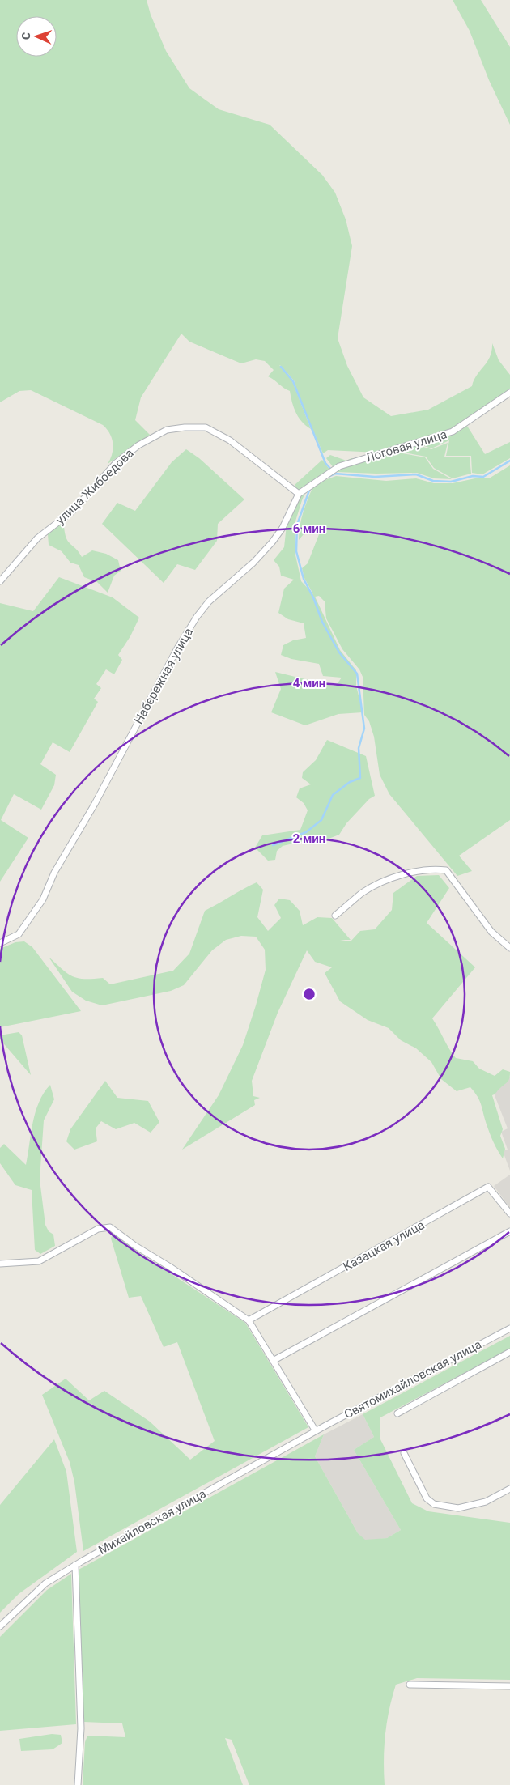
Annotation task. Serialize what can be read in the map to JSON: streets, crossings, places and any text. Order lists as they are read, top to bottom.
{
  "streets": {
    "street": [
      "Логовая улица",
      "улица Жибоедова",
      "Набережная улица",
      "Казацкая улица",
      "Святомихайловская улица",
      "Михайловская улица"
    ]
  },
  "crossings": [
    ["Логовая улица", "улица Жибоедова"],
    ["Логовая улица", "Набережная улица"],
    ["улица Жибоедова", "Набережная улица"],
    ["Святомихайловская улица", "Михайловская улица"]
  ],
  "north": "left",
  "rings": ["6 мин", "4 мин", "2 мин"]
}
